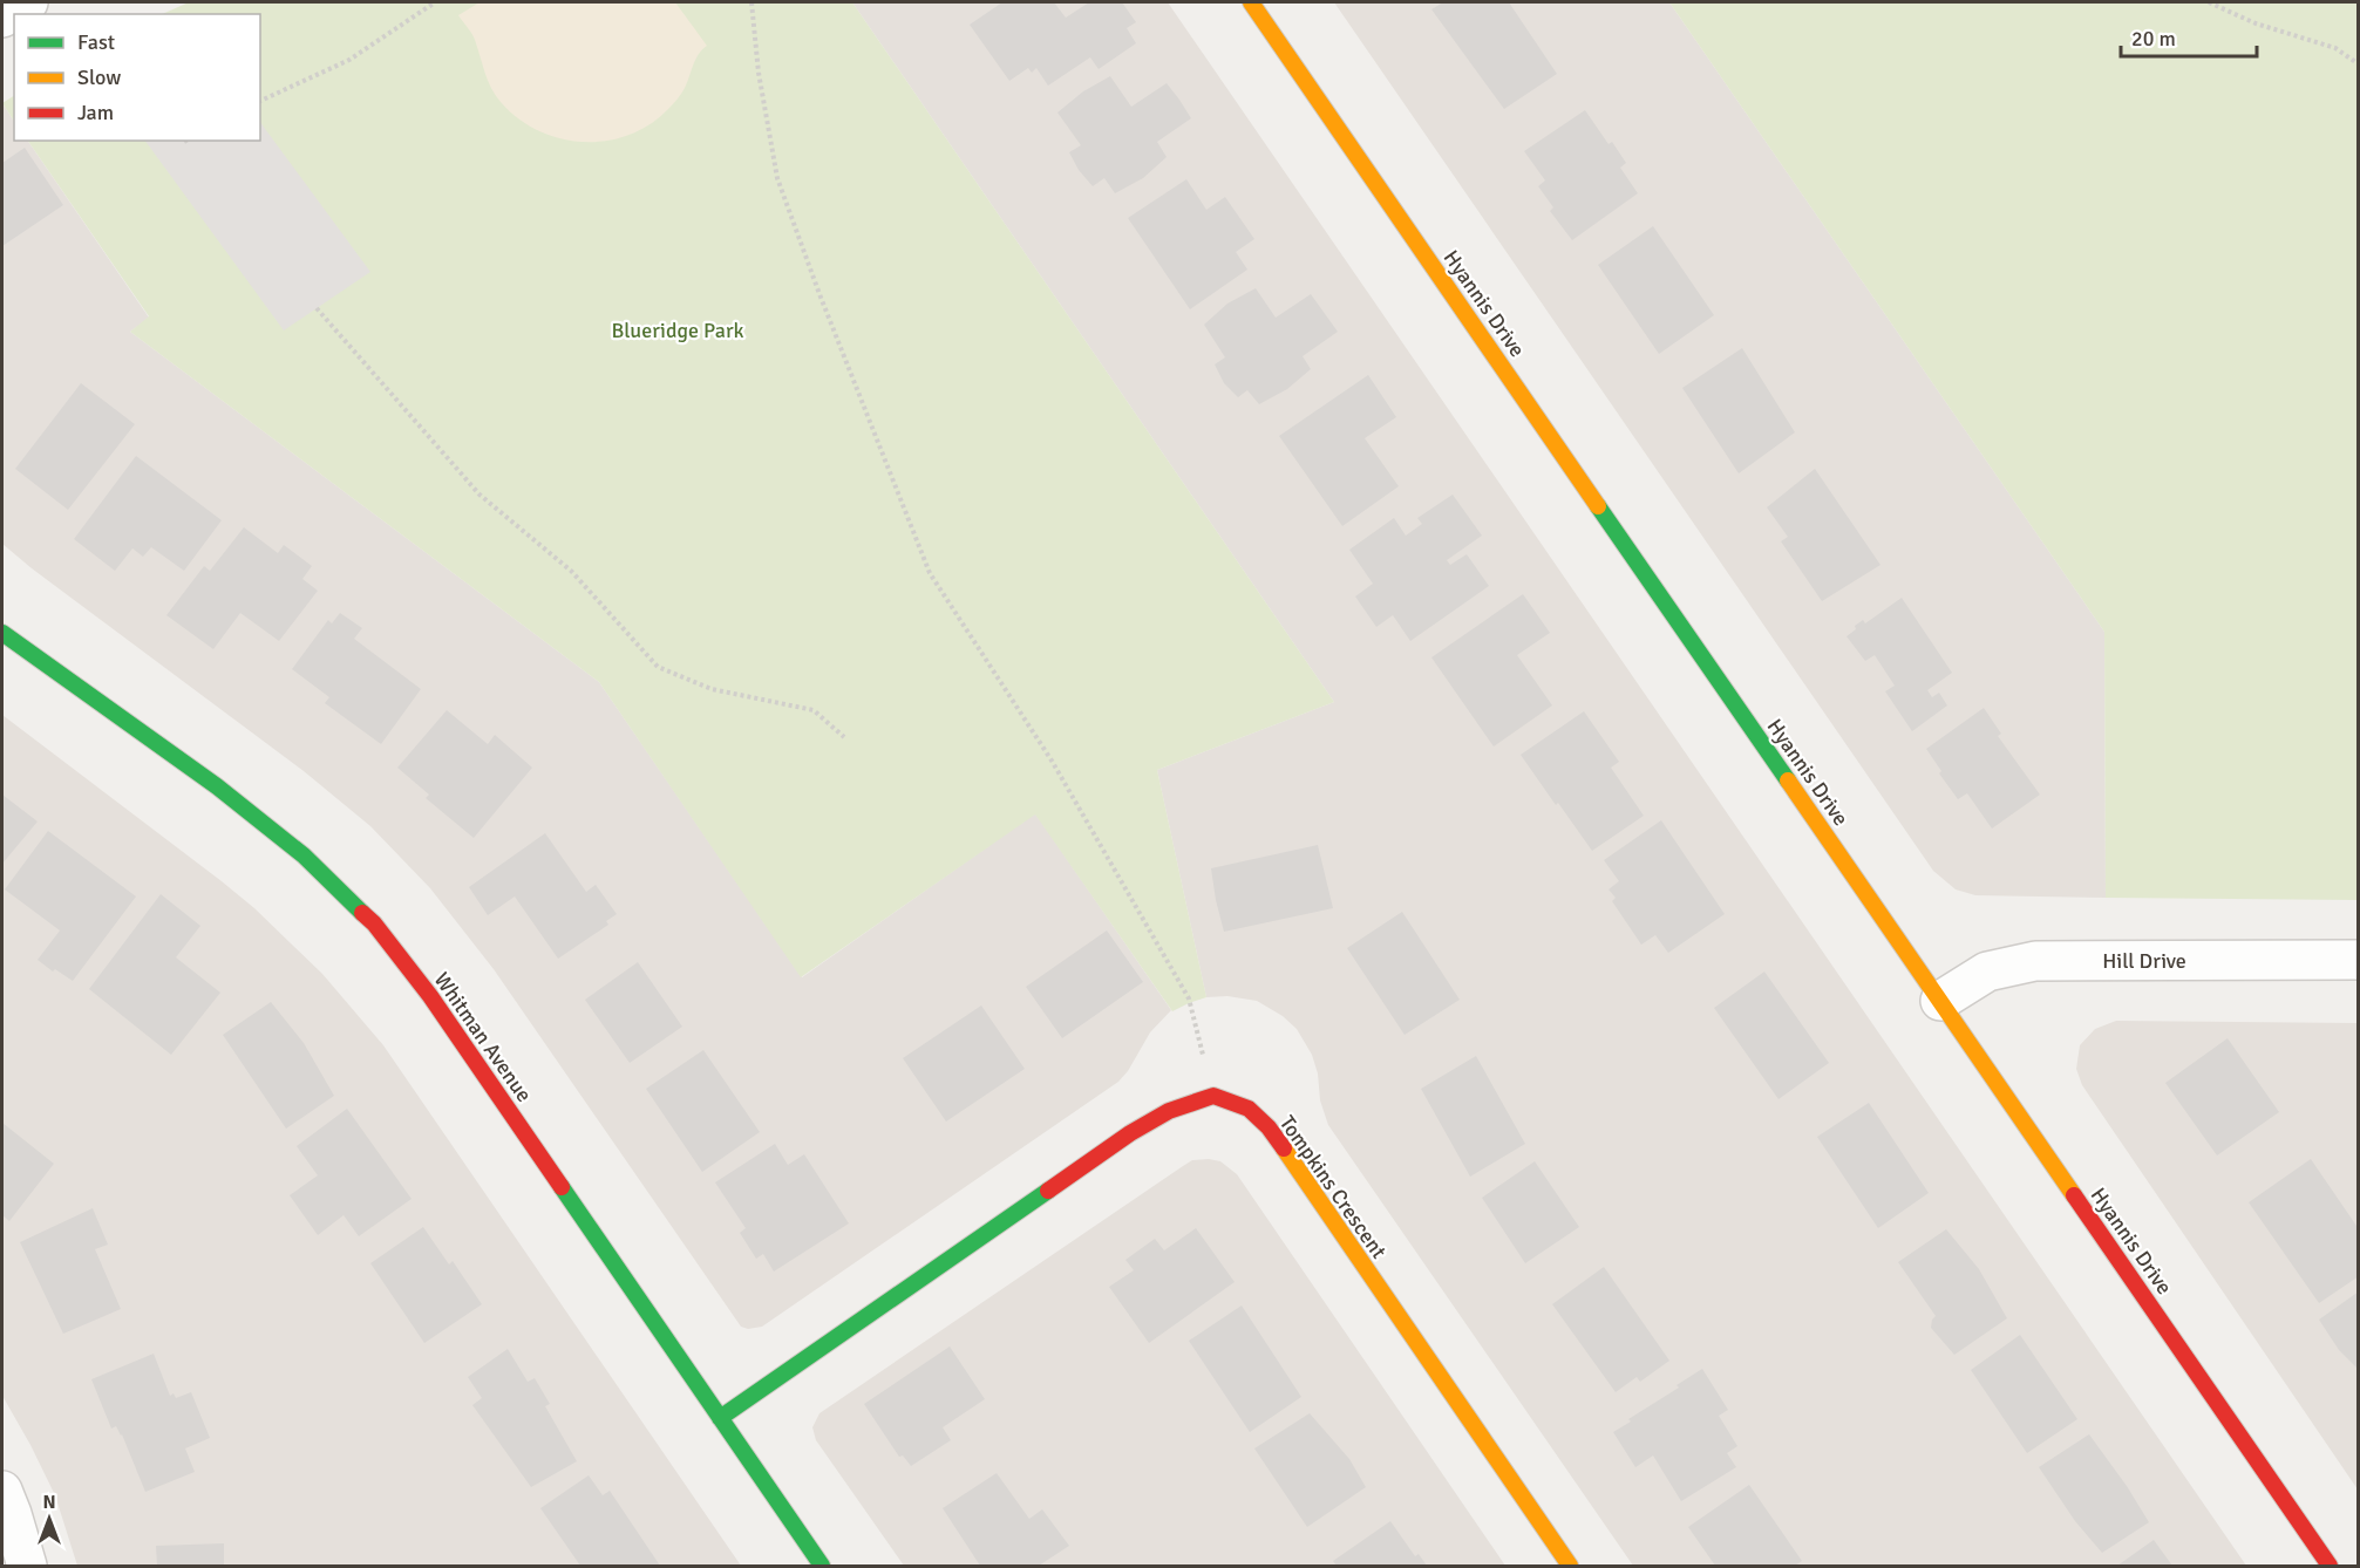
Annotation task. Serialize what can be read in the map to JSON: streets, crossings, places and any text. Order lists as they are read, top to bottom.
{
  "streets": {
    "street": [
      "Hyannis Drive",
      "Hill Drive",
      "Whitman Avenue",
      "Tompkins Crescent"
    ]
  },
  "crossings": [
    ["Hyannis Drive", "Hill Drive"]
  ],
  "parks": ["Blueridge Park"],
  "legend": ["Fast", "Slow", "Jam"],
  "scale_bar": "20 m",
  "north": "top"
}
